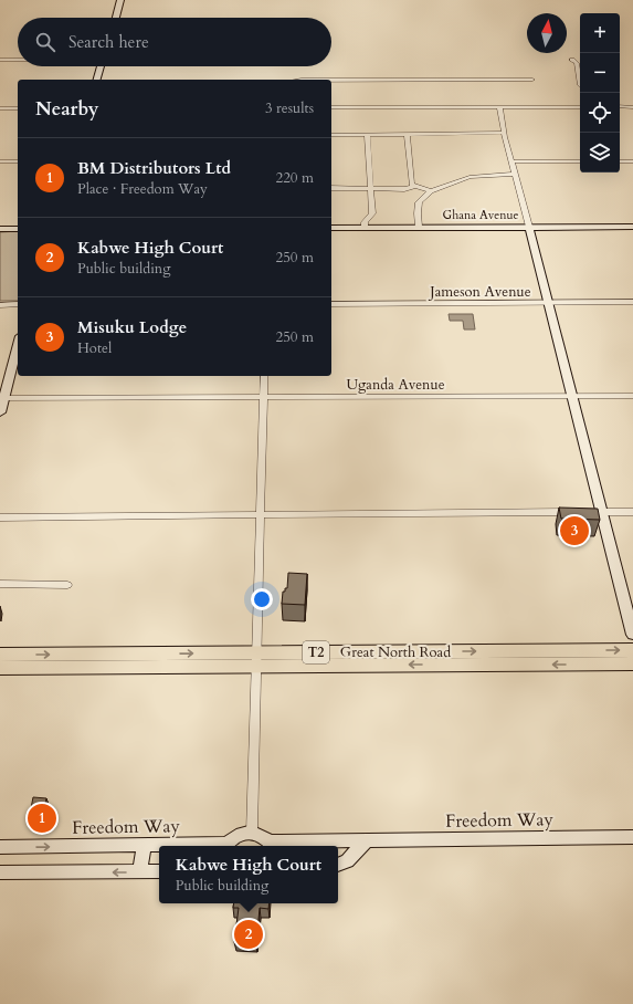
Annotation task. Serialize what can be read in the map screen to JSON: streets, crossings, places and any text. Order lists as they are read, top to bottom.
{
  "streets": {
    "highway": ["Great North Road", "T2"],
    "main road": ["Ghana Avenue", "Freedom Way"],
    "street": ["Jameson Avenue", "Uganda Avenue"]
  },
  "north": "top",
  "page": {
    "map_buttons": ["+", "−"],
    "search": "Search here",
    "heading": ["Nearby", "3 results"],
    "list": [
      {
        "mark": "1",
        "name": "BM Distributors Ltd",
        "note": "Place · Freedom Way",
        "value": "220 m"
      },
      {
        "mark": "2",
        "name": "Kabwe High Court",
        "note": "Public building",
        "value": "250 m"
      },
      {
        "mark": "3",
        "name": "Misuku Lodge",
        "note": "Hotel",
        "value": "250 m"
      }
    ],
    "pins": ["3", "1", "2"],
    "popup": ["Kabwe High Court", "Public building"]
  }
}
